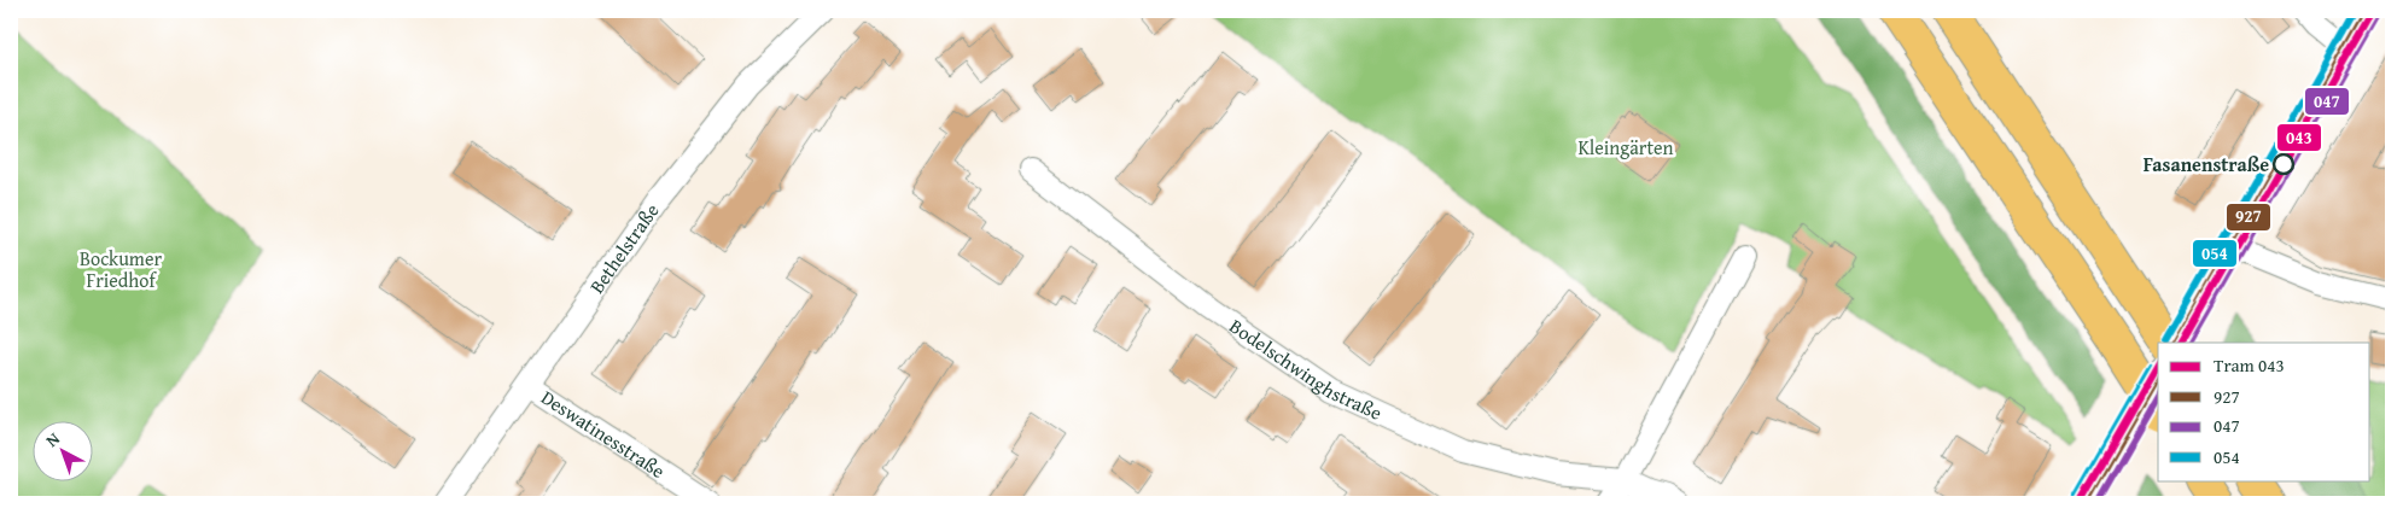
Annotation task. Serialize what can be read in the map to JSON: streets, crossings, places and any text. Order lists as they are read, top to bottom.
{
  "streets": {
    "street": ["Bethelstraße", "Bodelschwinghstraße", "Deswatinesstraße"]
  },
  "crossings": [
    ["Bethelstraße", "Deswatinesstraße"]
  ],
  "parks": ["Kleingärten", "Bockumer Friedhof"],
  "places": ["Fasanenstraße"],
  "lines": [
    "tram line 043",
    "transit line 927",
    "transit line 054",
    "transit line 047"
  ],
  "legend": [
    "Tram 043",
    "927",
    "047",
    "054"
  ],
  "north": "top left"
}
